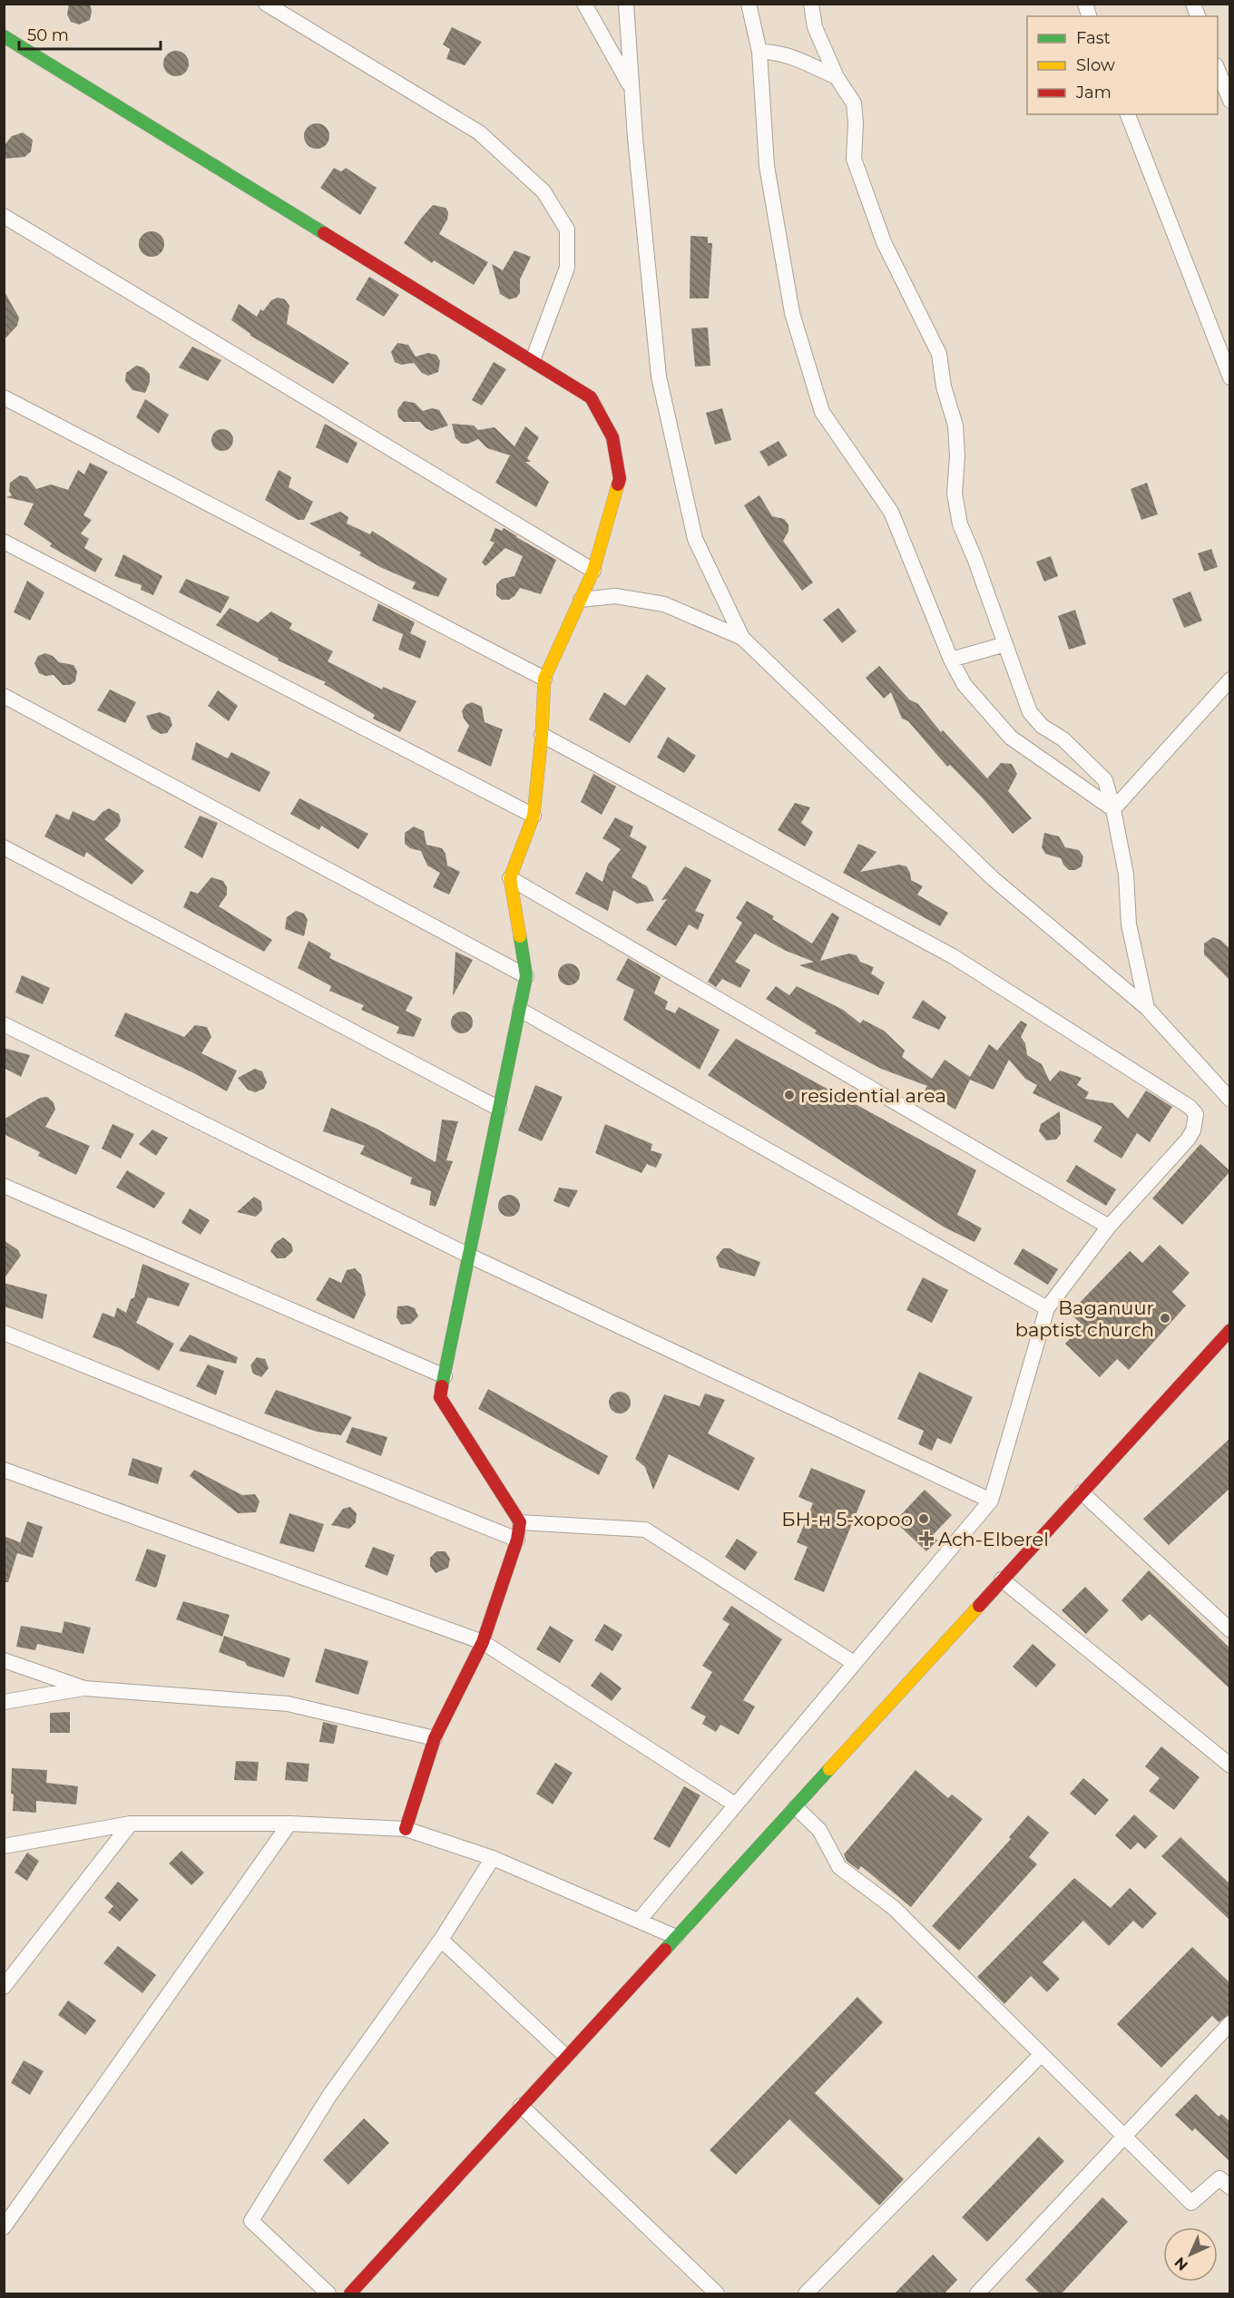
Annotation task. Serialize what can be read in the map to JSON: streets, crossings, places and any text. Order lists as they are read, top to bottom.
{
  "places": {
    "other": ["residential area", "Baganuur baptist church", "БН-н 5-хороо"],
    "health": ["Ach-Elberel"]
  },
  "legend": ["Fast", "Slow", "Jam"],
  "scale_bar": "50 m",
  "north": "bottom left"
}
